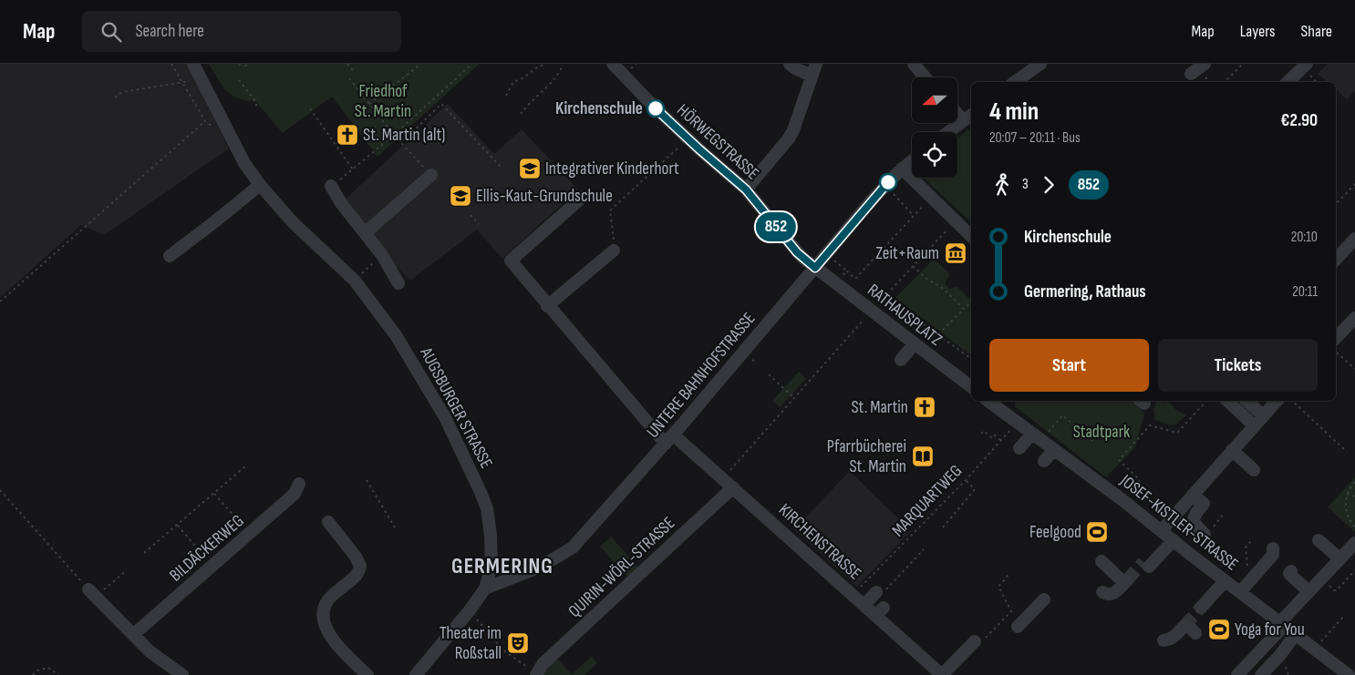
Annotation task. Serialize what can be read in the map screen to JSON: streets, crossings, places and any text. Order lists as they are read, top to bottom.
{
  "streets": {
    "street": [
      "HÖRWEGSTRASSE",
      "RATHAUSPLATZ",
      "UNTERE BAHNHOFSTRASSE",
      "AUGSBURGER STRASSE",
      "JOSEF-KISTLER-STRASSE",
      "KIRCHENSTRASSE",
      "BILDÄCKERWEG",
      "QUIRIN-WÖRL-STRASSE"
    ],
    "path": ["MARQUARTWEG"]
  },
  "crossings": [
    ["HÖRWEGSTRASSE", "RATHAUSPLATZ"],
    ["HÖRWEGSTRASSE", "UNTERE BAHNHOFSTRASSE"],
    ["RATHAUSPLATZ", "UNTERE BAHNHOFSTRASSE"],
    ["UNTERE BAHNHOFSTRASSE", "AUGSBURGER STRASSE"],
    ["UNTERE BAHNHOFSTRASSE", "KIRCHENSTRASSE"],
    ["MARQUARTWEG", "JOSEF-KISTLER-STRASSE"],
    ["MARQUARTWEG", "KIRCHENSTRASSE"],
    ["KIRCHENSTRASSE", "QUIRIN-WÖRL-STRASSE"]
  ],
  "districts": ["GERMERING"],
  "parks": ["Friedhof St. Martin", "Stadtpark"],
  "places": {
    "other": ["Kirchenschule"],
    "church": ["St. Martin (alt)", "St. Martin"],
    "school or university": ["Integrativer Kinderhort", "Ellis-Kaut-Grundschule"],
    "museum": ["Zeit+Raum"],
    "library": ["Pfarrbücherei St. Martin"],
    "sports": ["Feelgood", "Yoga for You"],
    "theatre": ["Theater im Roßstall"]
  },
  "lines": ["bus line 852"],
  "north": "left",
  "page": {
    "header": "Map",
    "search": "Search here",
    "nav": ["Map", "Layers", "Share"],
    "on_map": "852",
    "heading": ["4 min", "20:07 – 20:11 · Bus", "€2.90"],
    "legs": ["3", "852"],
    "list": [
      {
        "name": "Kirchenschule",
        "value": "20:10"
      },
      {
        "name": "Germering, Rathaus",
        "value": "20:11"
      }
    ],
    "buttons": ["Start", "Tickets"]
  }
}
